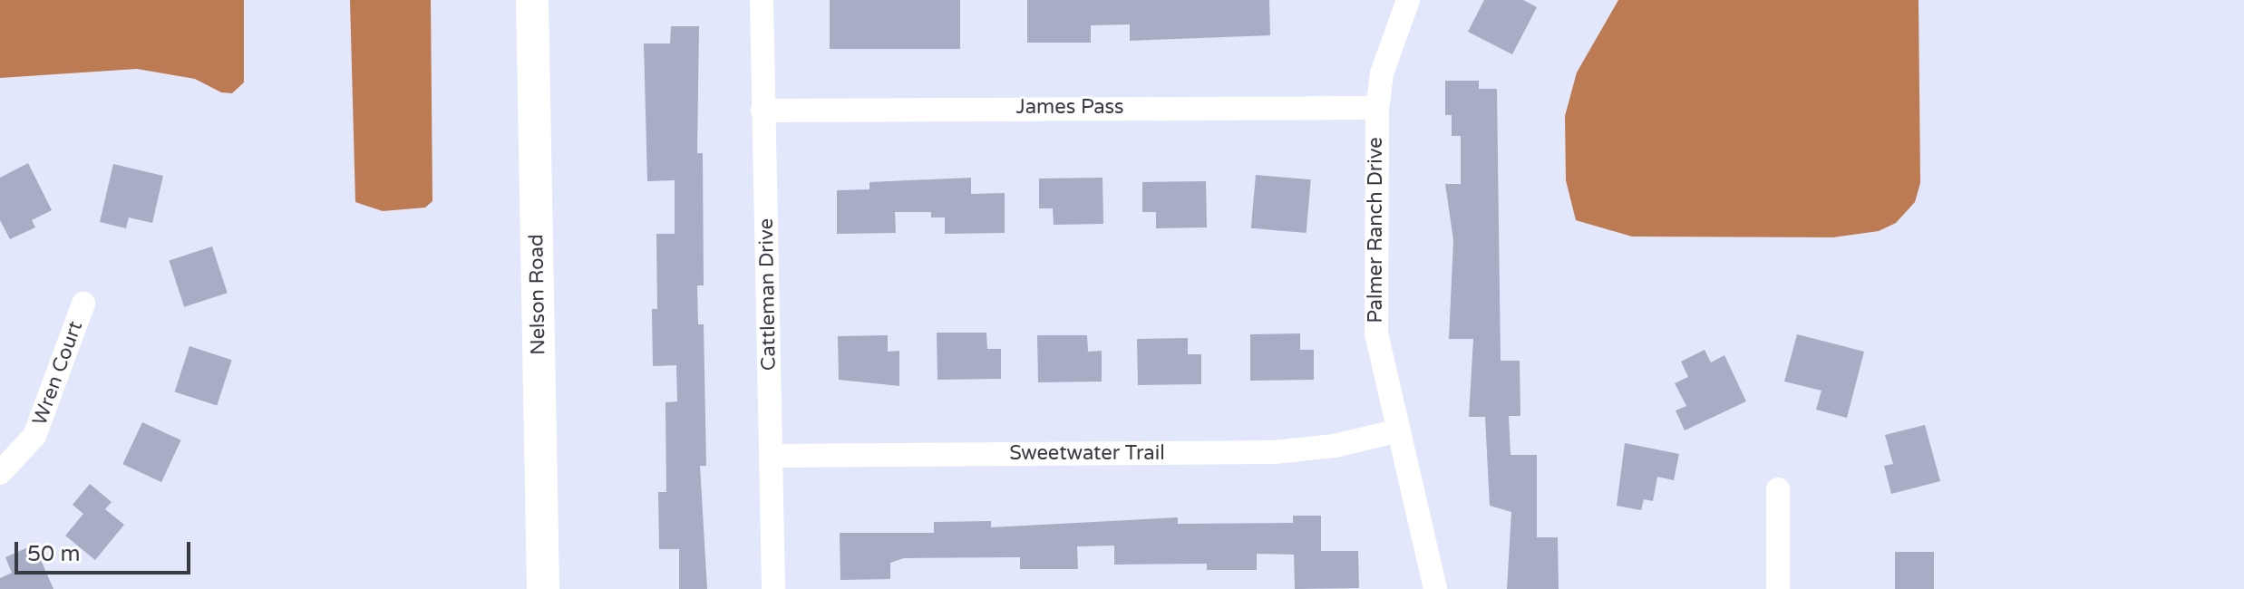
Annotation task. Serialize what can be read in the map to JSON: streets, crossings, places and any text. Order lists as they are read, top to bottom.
{
  "streets": {
    "street": [
      "James Pass",
      "Palmer Ranch Drive",
      "Nelson Road",
      "Cattleman Drive",
      "Wren Court",
      "Sweetwater Trail"
    ]
  },
  "crossings": [
    ["James Pass", "Palmer Ranch Drive"],
    ["James Pass", "Cattleman Drive"],
    ["Palmer Ranch Drive", "Sweetwater Trail"],
    ["Cattleman Drive", "Sweetwater Trail"]
  ],
  "scale_bar": "50 m"
}
